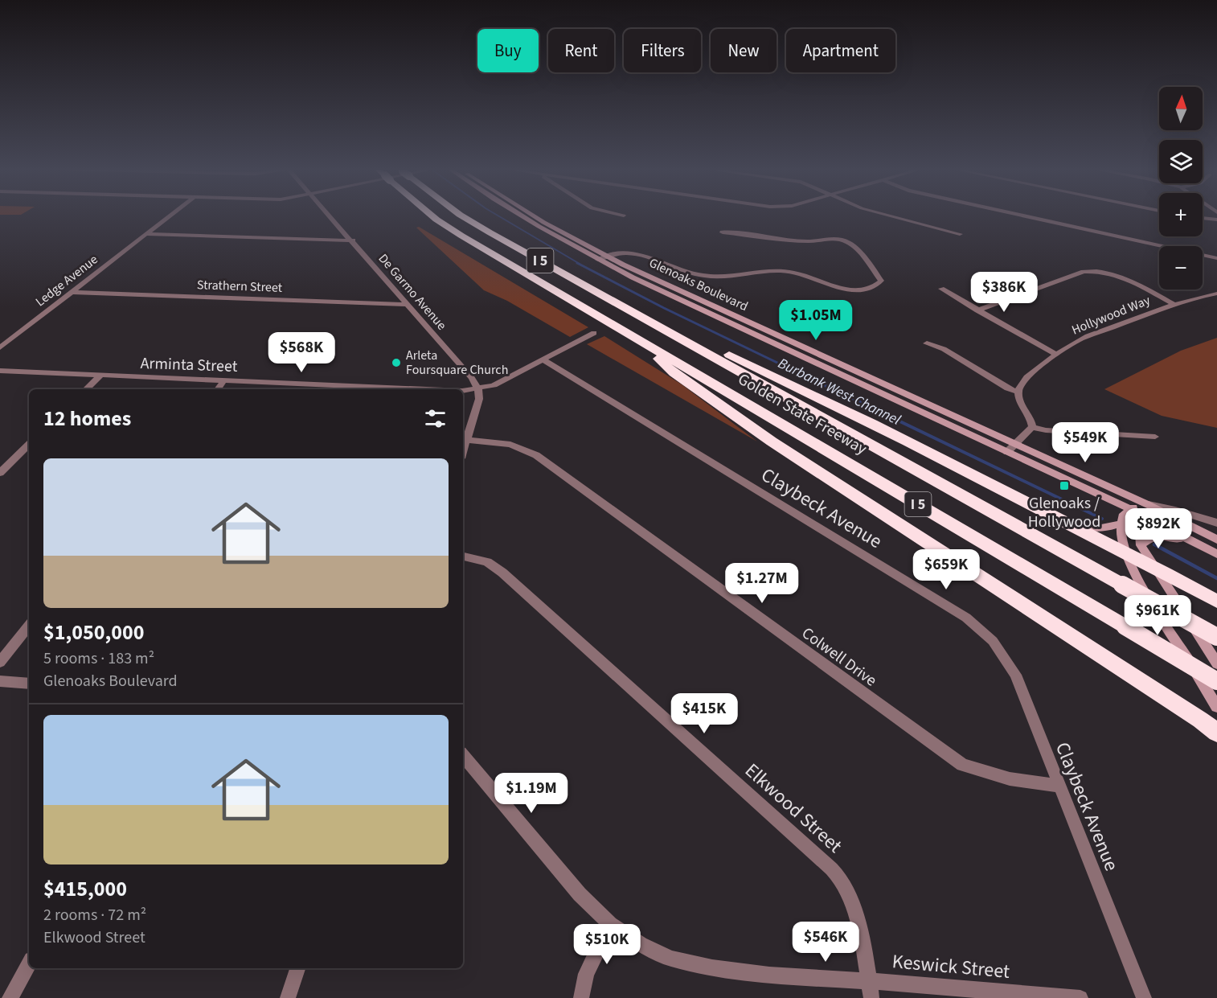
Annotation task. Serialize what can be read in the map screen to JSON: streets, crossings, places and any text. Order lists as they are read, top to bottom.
{
  "streets": {
    "highway": ["I 5", "Golden State Freeway"],
    "main road": ["Glenoaks Boulevard"],
    "street": [
      "Ledge Avenue",
      "Strathern Street",
      "De Garmo Avenue",
      "Hollywood Way",
      "Arminta Street",
      "Claybeck Avenue",
      "Colwell Drive",
      "Elkwood Street",
      "Keswick Street"
    ]
  },
  "crossings": [
    ["Ledge Avenue", "Strathern Street"],
    ["Strathern Street", "De Garmo Avenue"],
    ["De Garmo Avenue", "Arminta Street"],
    ["Arminta Street", "Claybeck Avenue"],
    ["Claybeck Avenue", "Colwell Drive"],
    ["Elkwood Street", "Keswick Street"]
  ],
  "water": ["Burbank West Channel"],
  "places": {
    "other": ["Arleta Foursquare Church"],
    "transit": ["Glenoaks / Hollywood"]
  },
  "north": "top",
  "page": {
    "chip": [
      "Buy",
      "Rent",
      "Filters",
      "New",
      "Apartment"
    ],
    "map_buttons": ["+", "−"],
    "price": [
      "$386K",
      "$1.05M",
      "$568K",
      "$549K",
      "$892K",
      "$659K",
      "$1.27M",
      "$961K",
      "$415K",
      "$1.19M",
      "$546K",
      "$510K"
    ],
    "heading": "12 homes",
    "list": [
      {
        "name": "$1,050,000",
        "note": "5 rooms · 183 m² · Glenoaks Boulevard"
      },
      {
        "name": "$415,000",
        "note": "2 rooms · 72 m² · Elkwood Street"
      }
    ]
  }
}
